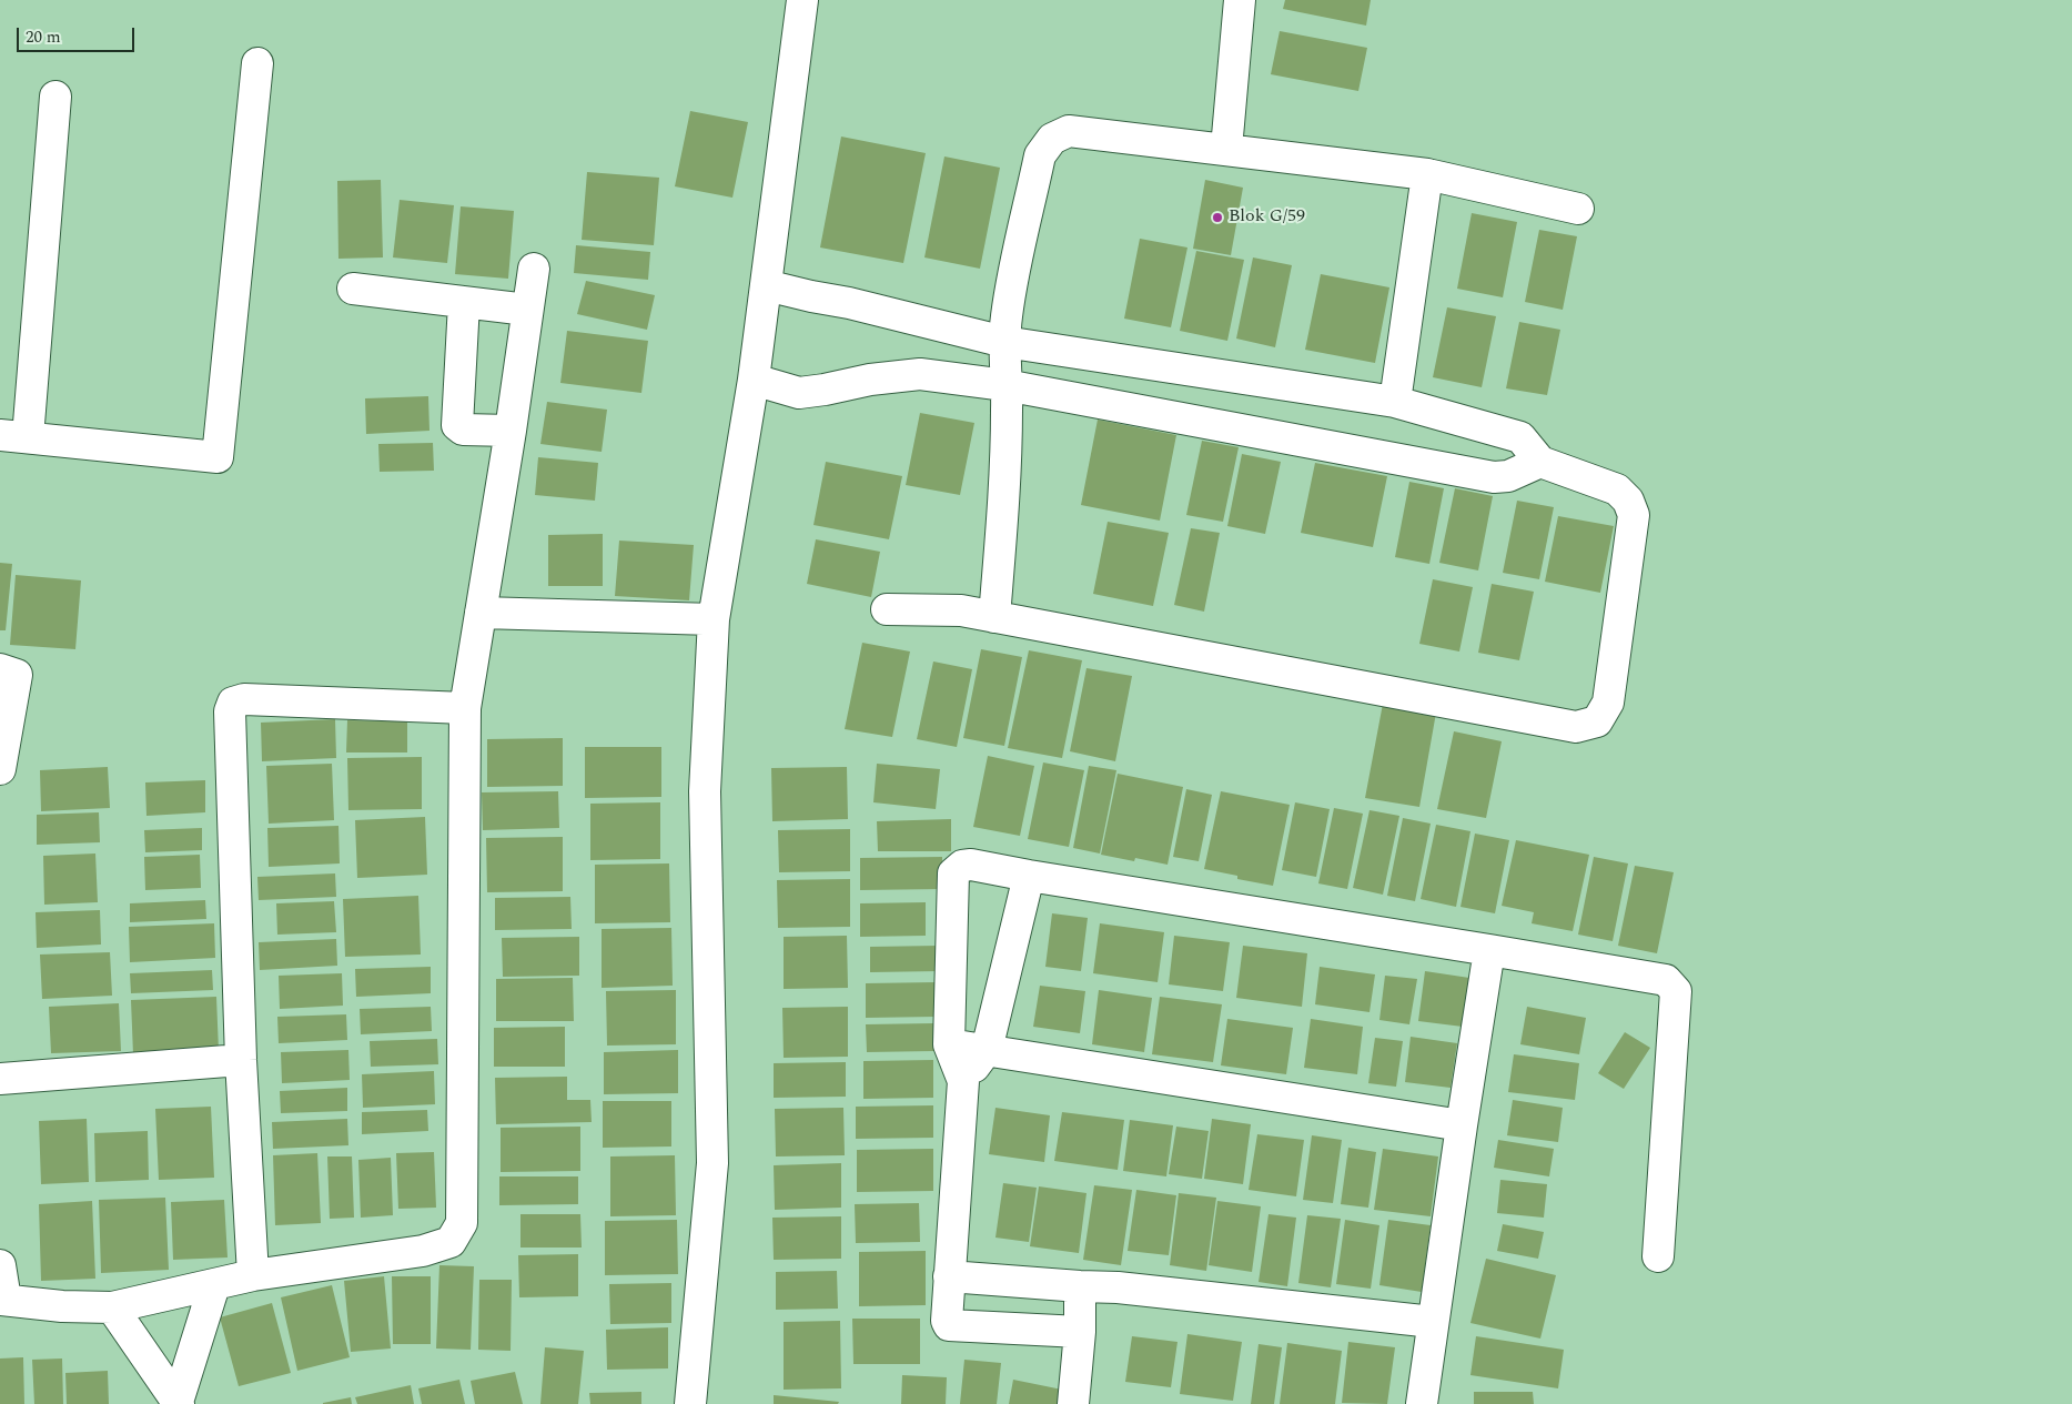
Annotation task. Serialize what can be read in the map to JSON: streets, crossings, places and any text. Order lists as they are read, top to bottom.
{
  "places": ["Blok G/59"],
  "scale_bar": "20 m"
}
